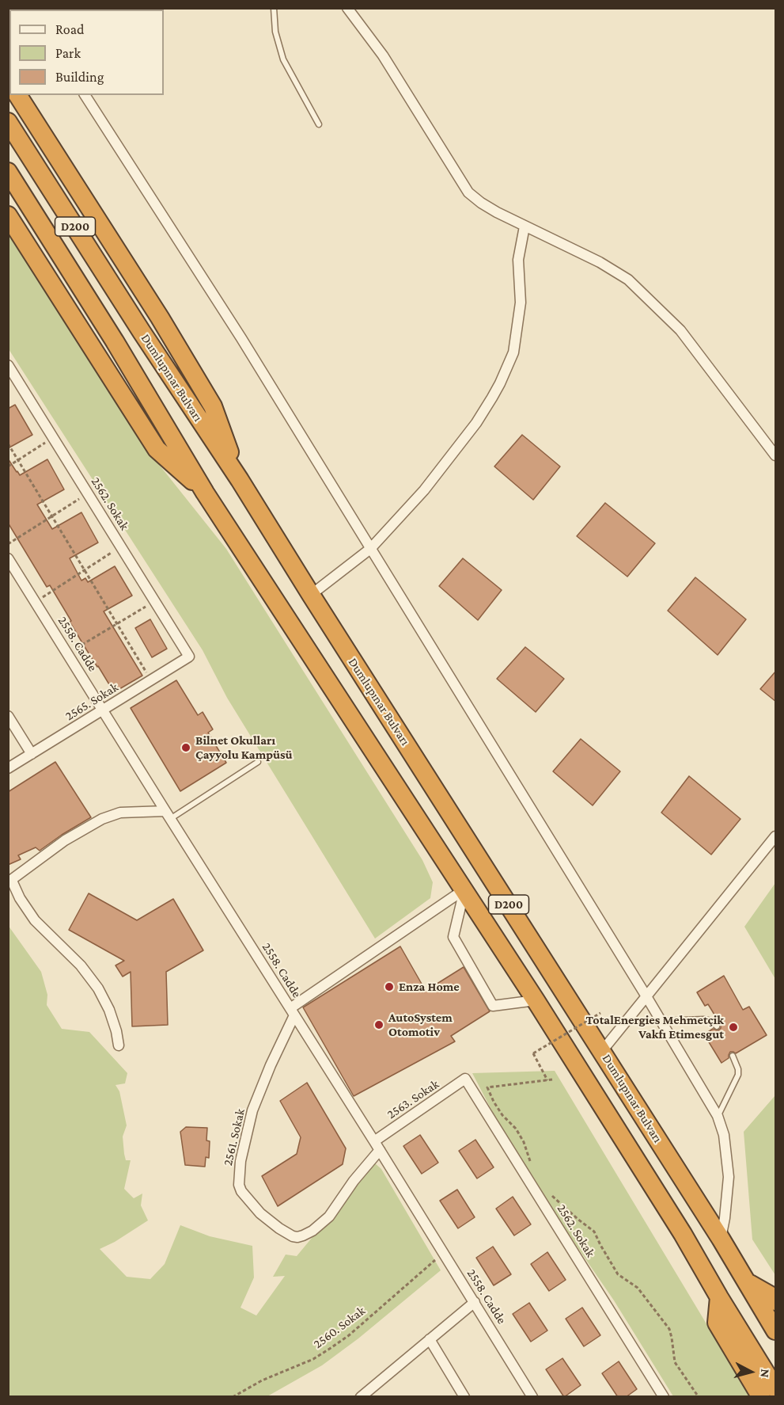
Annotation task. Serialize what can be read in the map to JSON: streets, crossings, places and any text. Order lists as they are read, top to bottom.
{
  "streets": {
    "highway": ["D200", "Dumlupınar Bulvarı"],
    "street": [
      "2562. Sokak",
      "2558. Cadde",
      "2565. Sokak",
      "2563. Sokak",
      "2561. Sokak"
    ],
    "path": ["2560. Sokak"]
  },
  "crossings": [
    ["2562. Sokak", "2565. Sokak"],
    ["2562. Sokak", "2563. Sokak"],
    ["2558. Cadde", "2565. Sokak"],
    ["2558. Cadde", "2563. Sokak"],
    ["2558. Cadde", "2561. Sokak"],
    ["2558. Cadde", "2560. Sokak"],
    ["2563. Sokak", "2561. Sokak"]
  ],
  "places": [
    "Bilnet Okulları Çayyolu Kampüsü",
    "Enza Home",
    "AutoSystem Otomotiv",
    "TotalEnergies Mehmetçik Vakfı Etimesgut"
  ],
  "legend": ["Road", "Park", "Building"],
  "north": "right"
}
